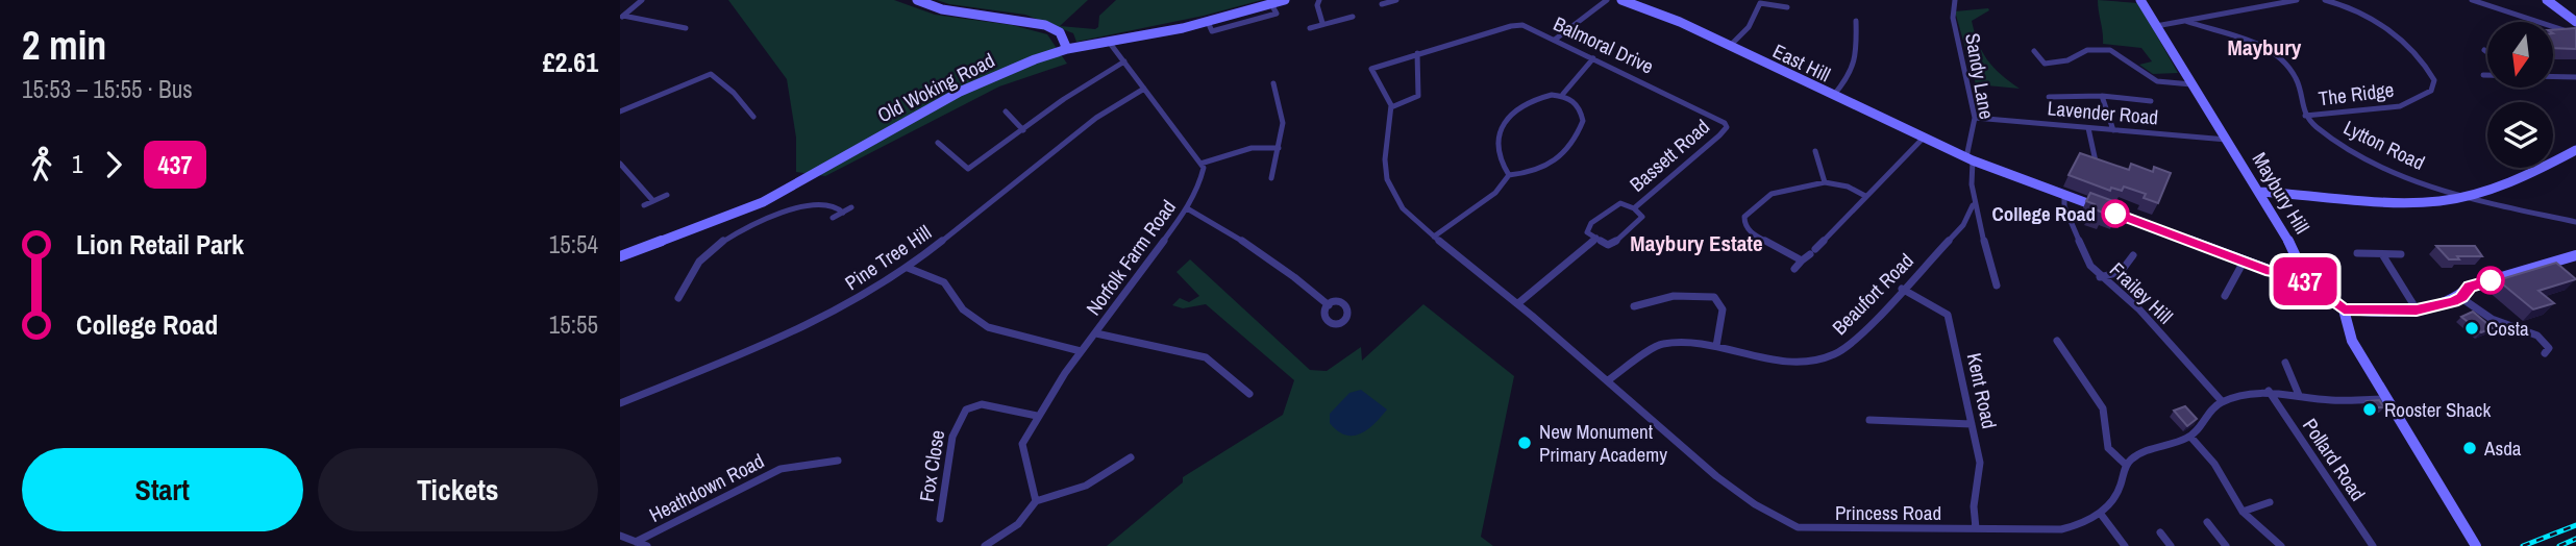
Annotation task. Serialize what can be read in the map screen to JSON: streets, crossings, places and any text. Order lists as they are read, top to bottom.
{
  "streets": {
    "street": [
      "Balmoral Drive",
      "East Hill",
      "Sandy Lane",
      "Old Woking Road",
      "The Ridge",
      "Lavender Road",
      "Lytton Road",
      "Bassett Road",
      "Maybury Hill",
      "Pine Tree Hill",
      "Norfolk Farm Road",
      "Frailey Hill",
      "Beaufort Road",
      "Kent Road",
      "Pollard Road",
      "Fox Close",
      "Heathdown Road",
      "Princess Road"
    ]
  },
  "crossings": [
    ["Balmoral Drive", "Bassett Road"],
    ["East Hill", "Sandy Lane"],
    ["Sandy Lane", "Lavender Road"],
    ["Sandy Lane", "Beaufort Road"],
    ["The Ridge", "Lytton Road"],
    ["Lavender Road", "Maybury Hill"],
    ["Norfolk Farm Road", "Fox Close"],
    ["Beaufort Road", "Kent Road"],
    ["Beaufort Road", "Princess Road"],
    ["Kent Road", "Princess Road"]
  ],
  "districts": ["Maybury", "Maybury Estate"],
  "places": [
    "College Road",
    "Costa",
    "Rooster Shack",
    "New Monument Primary Academy",
    "Asda"
  ],
  "lines": ["bus line 437"],
  "north": "bottom",
  "page": {
    "heading": ["2 min", "15:53 – 15:55 · Bus", "£2.61"],
    "on_map": "437",
    "legs": ["1", "437"],
    "list": [
      {
        "name": "Lion Retail Park",
        "value": "15:54"
      },
      {
        "name": "College Road",
        "value": "15:55"
      }
    ],
    "buttons": ["Start", "Tickets"]
  }
}
